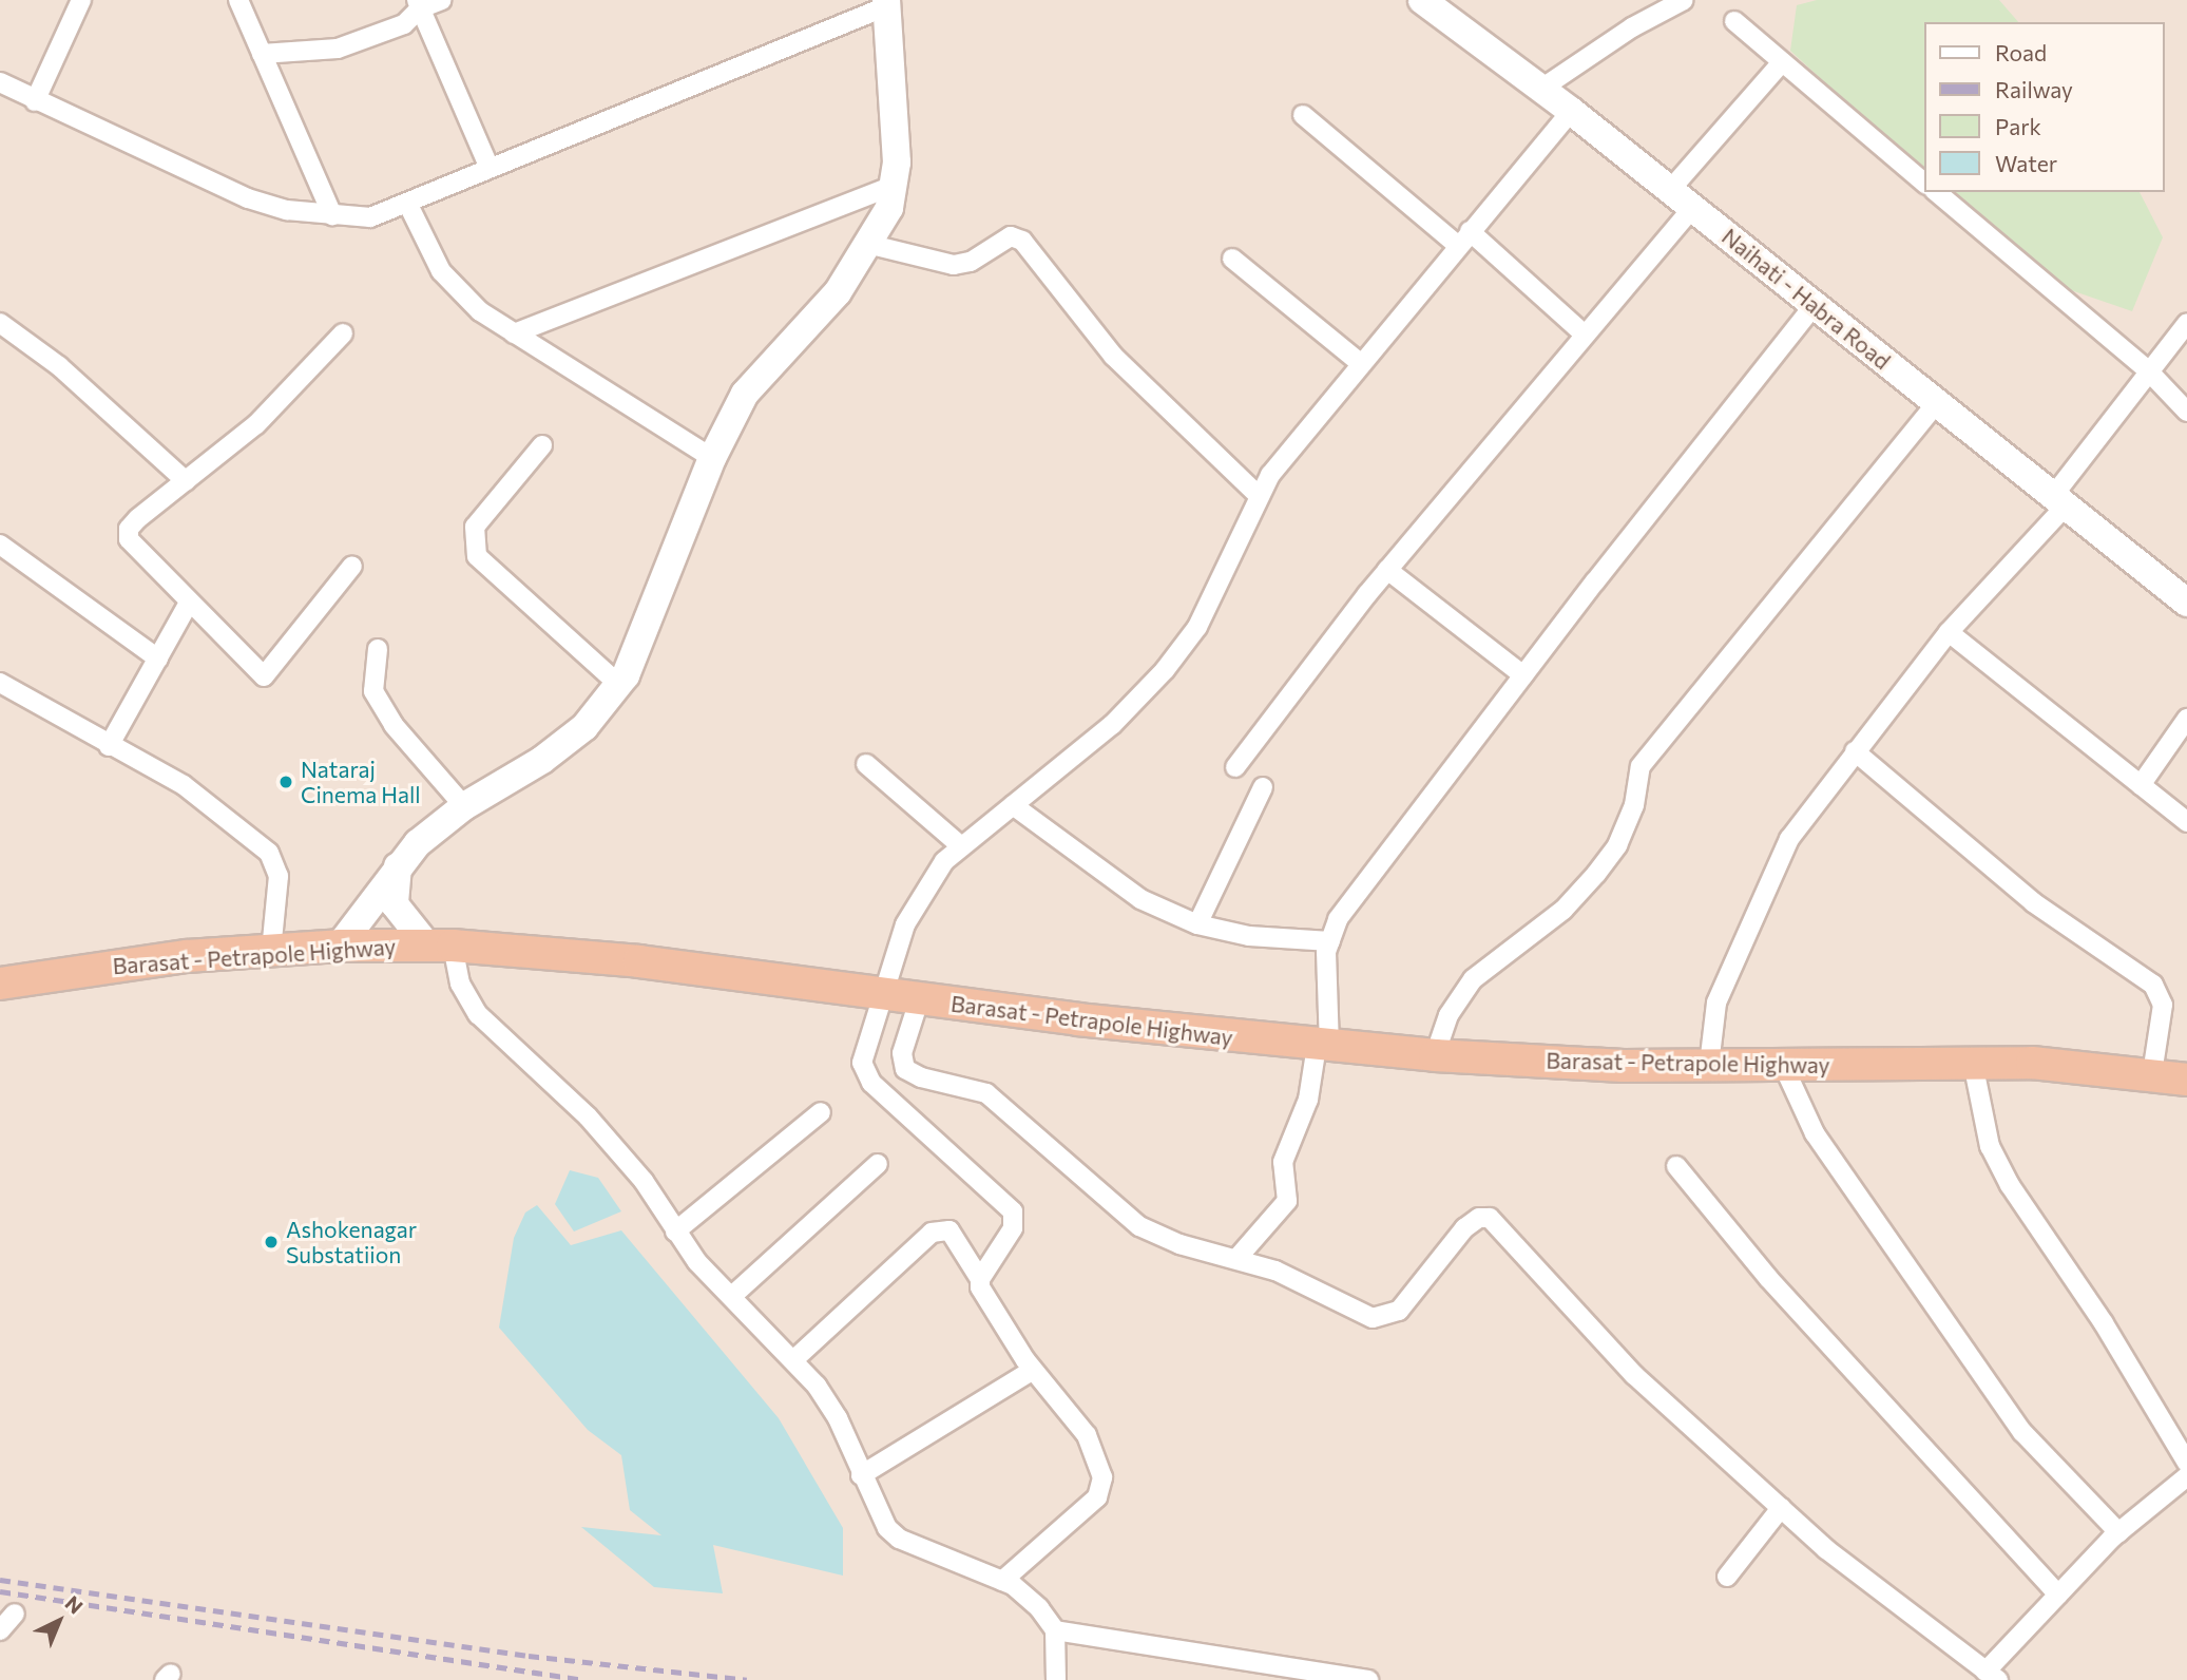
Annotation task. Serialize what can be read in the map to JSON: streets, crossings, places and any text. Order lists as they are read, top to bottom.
{
  "streets": {
    "highway": ["Barasat - Petrapole Highway"],
    "main road": ["Naihati - Habra Road"]
  },
  "places": ["Nataraj Cinema Hall", "Ashokenagar Substatiion"],
  "legend": [
    "Road",
    "Railway",
    "Park",
    "Water"
  ],
  "north": "top right"
}
